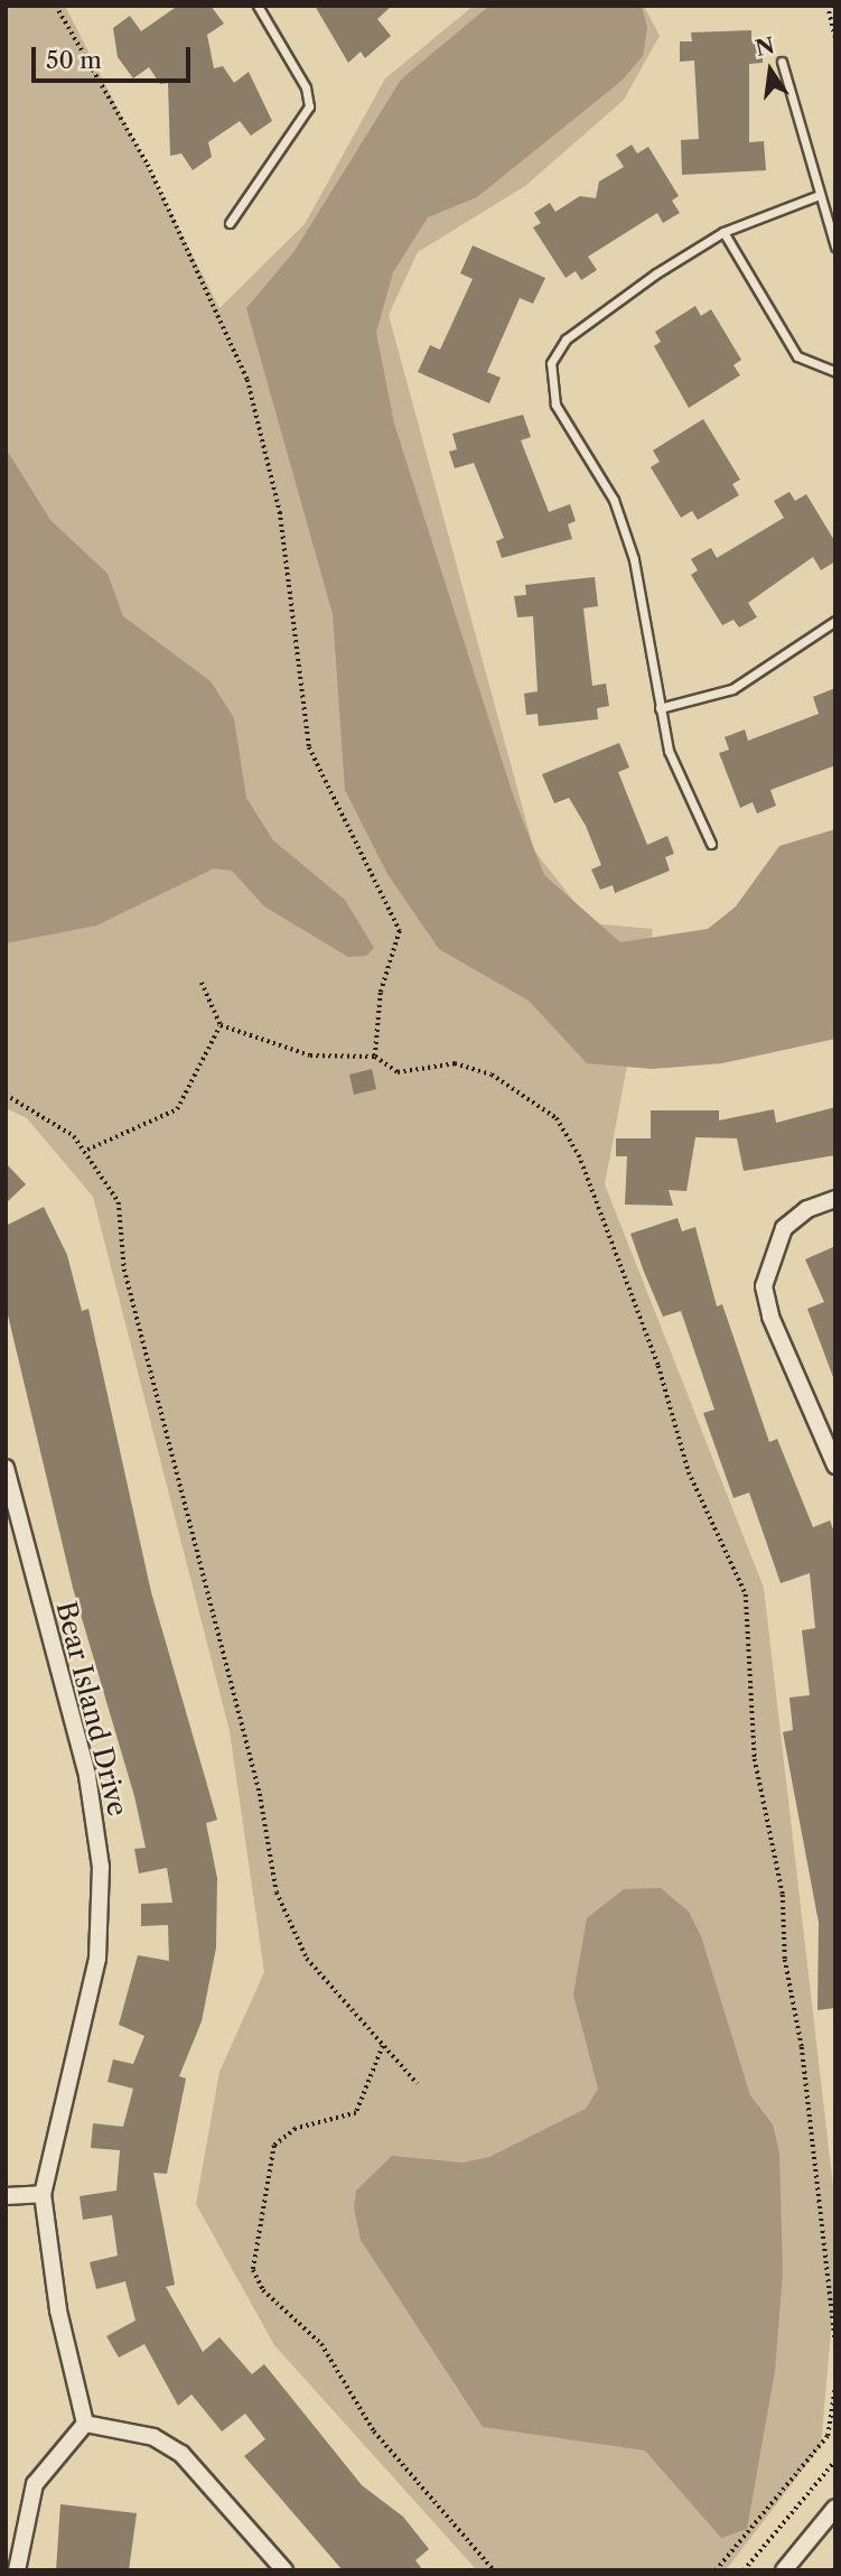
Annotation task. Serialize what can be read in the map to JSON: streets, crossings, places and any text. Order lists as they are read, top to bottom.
{
  "streets": {
    "street": ["Bear Island Drive"]
  },
  "scale_bar": "50 m",
  "north": "top"
}
